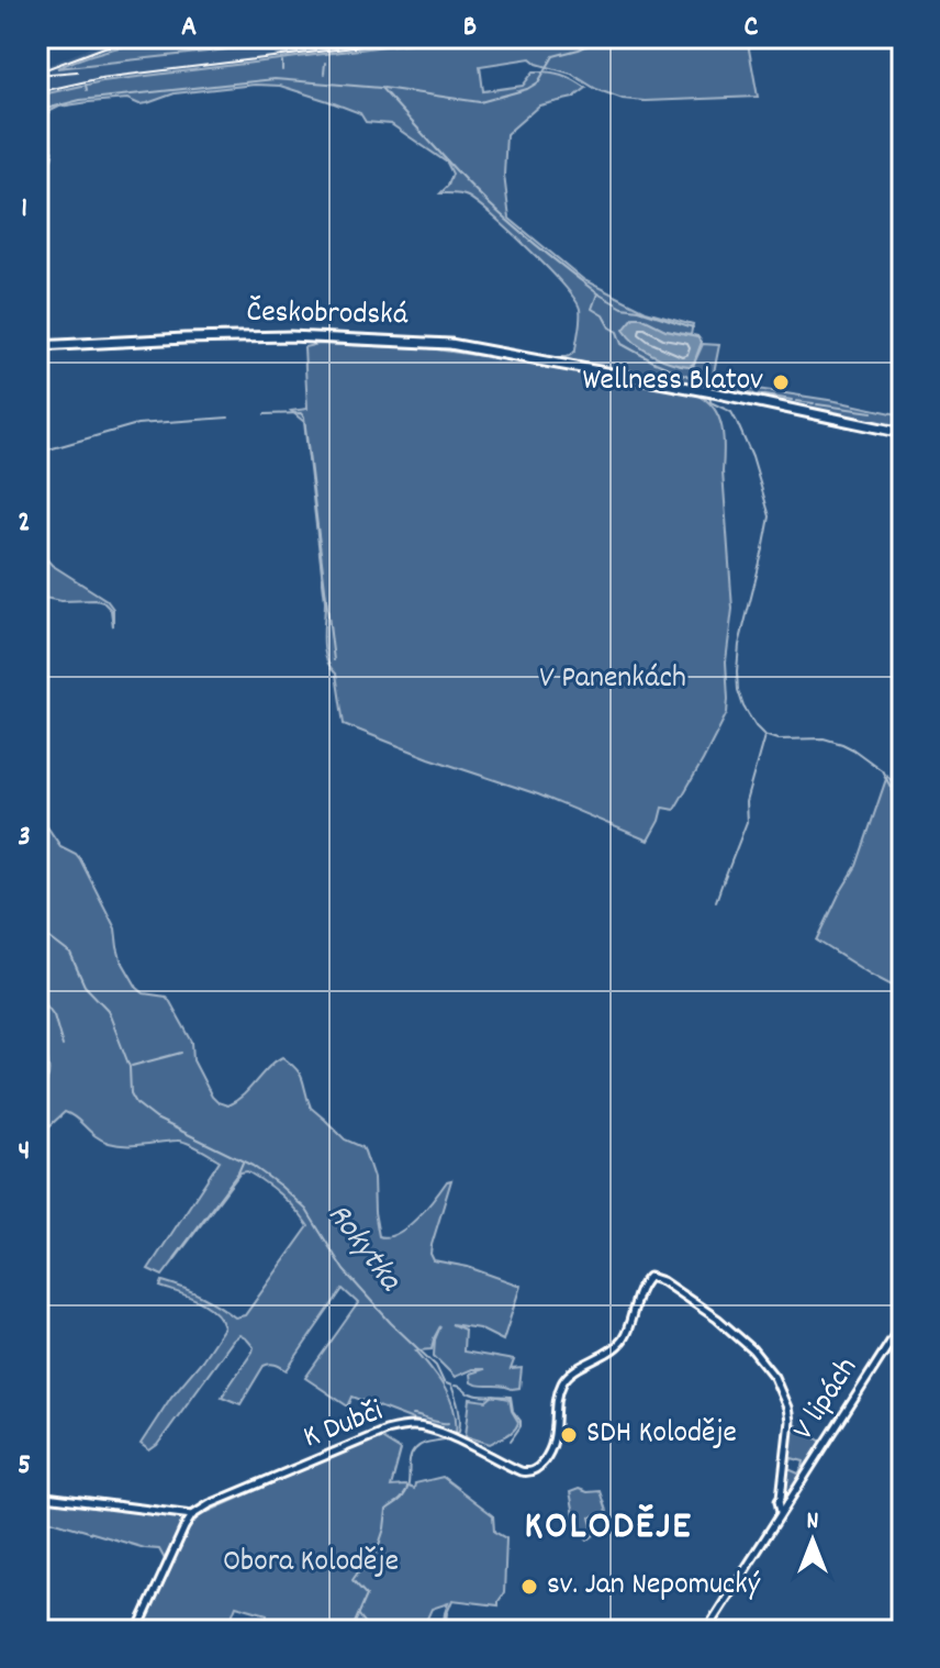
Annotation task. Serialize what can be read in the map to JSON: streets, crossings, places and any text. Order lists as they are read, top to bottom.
{
  "streets": {
    "main road": ["Českobrodská"],
    "street": ["V lipách", "K Dubči"]
  },
  "crossings": [
    ["V lipách", "K Dubči"]
  ],
  "districts": ["KOLODĚJE"],
  "water": ["Rokytka"],
  "parks": ["V Panenkách", "Obora Koloděje"],
  "places": ["Wellness Blatov", "SDH Koloděje", "sv. Jan Nepomucký"],
  "north": "top",
  "grid": {
    "columns": ["A", "B", "C"],
    "rows": [
      "1",
      "2",
      "3",
      "4",
      "5"
    ]
  }
}
